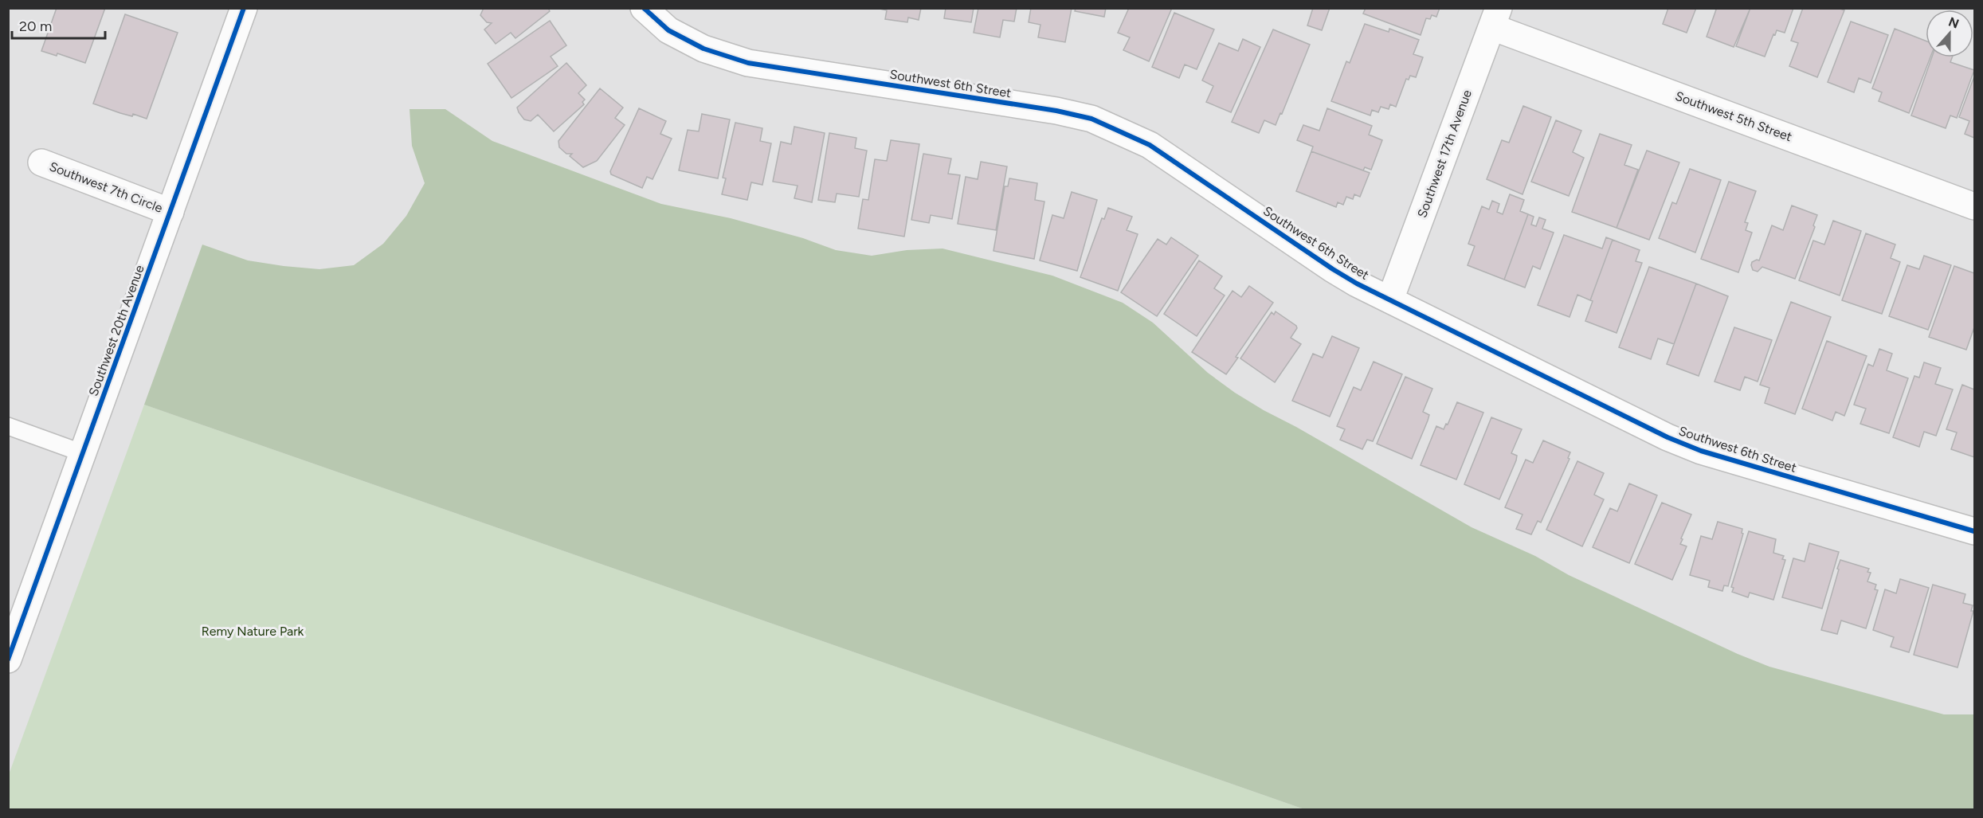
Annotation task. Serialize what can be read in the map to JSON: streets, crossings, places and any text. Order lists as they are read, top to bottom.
{
  "streets": {
    "street": [
      "Southwest 6th Street",
      "Southwest 5th Street",
      "Southwest 17th Avenue",
      "Southwest 7th Circle",
      "Southwest 20th Avenue"
    ]
  },
  "crossings": [
    ["Southwest 6th Street", "Southwest 17th Avenue"],
    ["Southwest 5th Street", "Southwest 17th Avenue"],
    ["Southwest 7th Circle", "Southwest 20th Avenue"]
  ],
  "parks": ["Remy Nature Park"],
  "scale_bar": "20 m",
  "north": "top"
}
